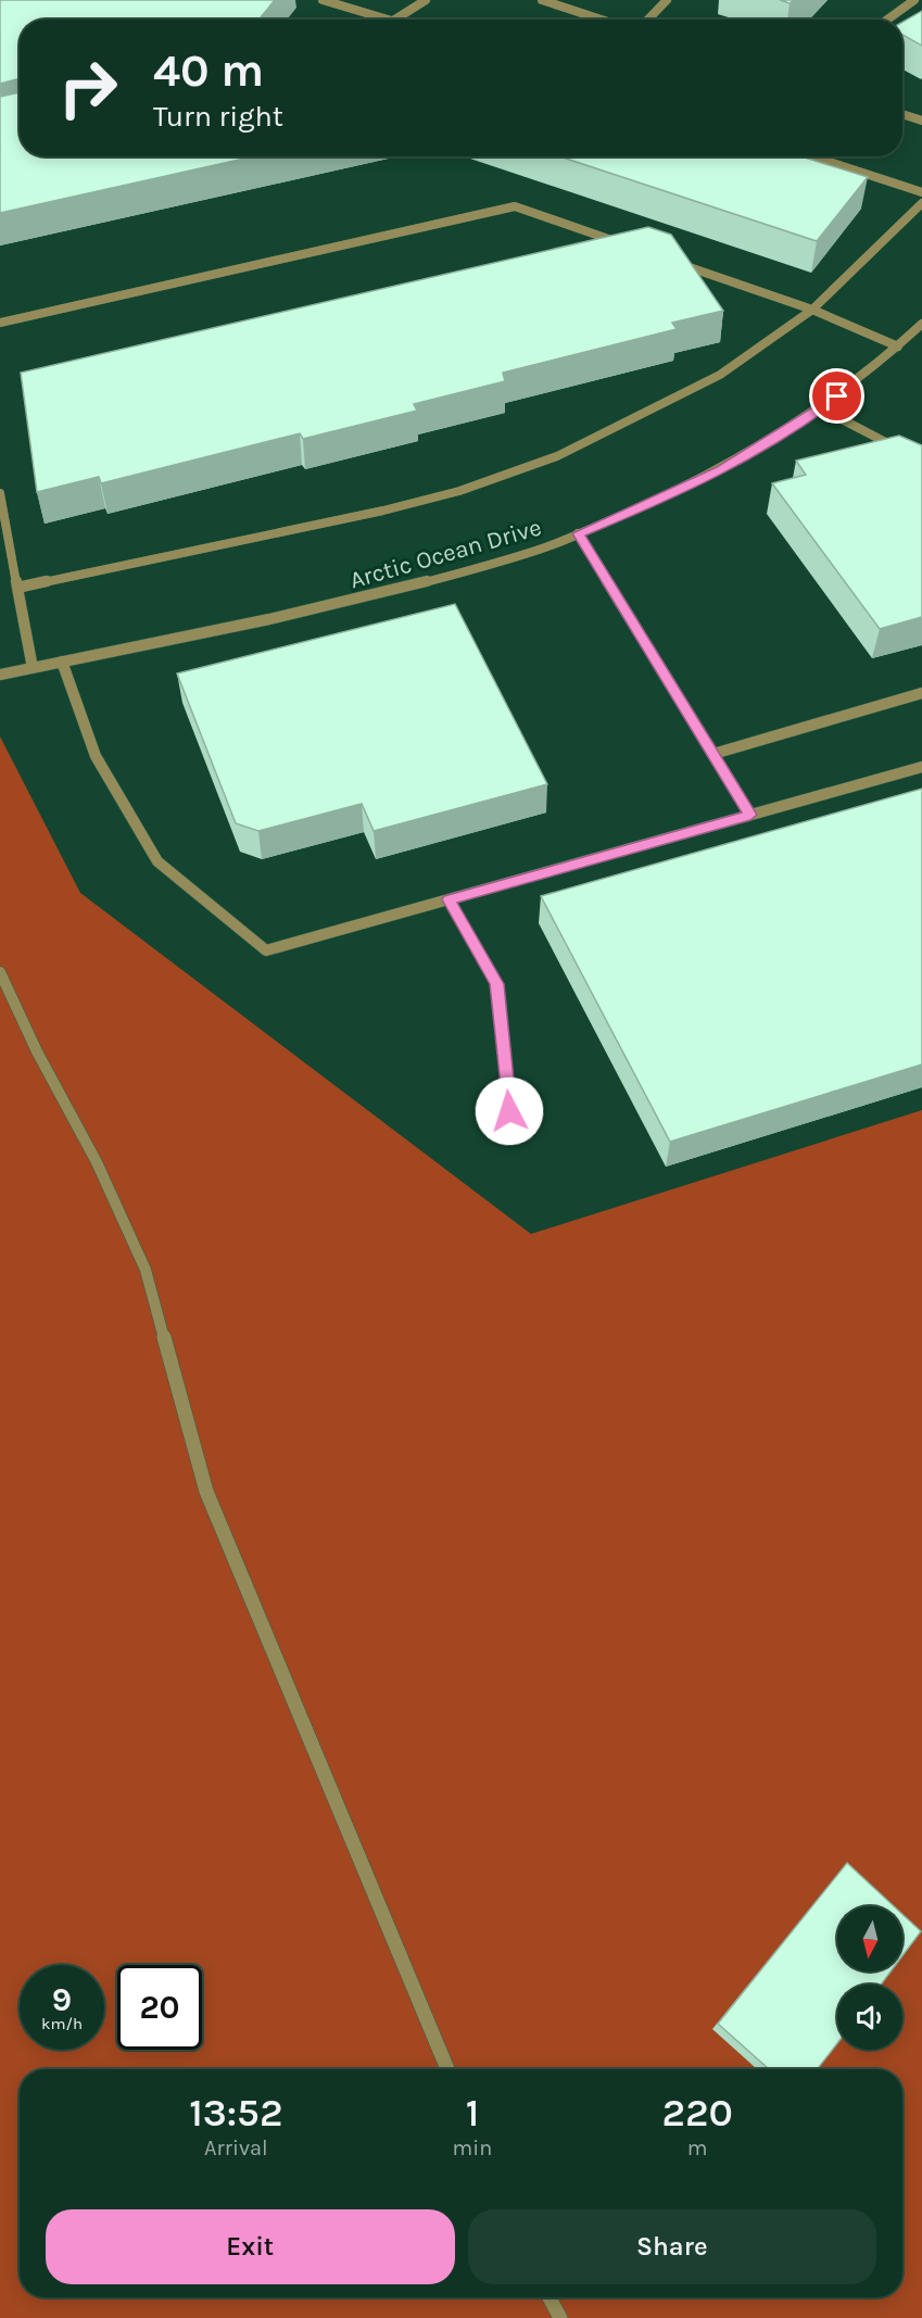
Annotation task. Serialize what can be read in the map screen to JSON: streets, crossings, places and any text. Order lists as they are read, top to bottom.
{
  "streets": {
    "street": ["Arctic Ocean Drive"]
  },
  "north": "bottom",
  "page": {
    "turn": ["40 m", "Turn right"],
    "speed": "9 km/h",
    "limit": "20",
    "eta": [
      "13:52",
      "Arrival",
      "1",
      "min",
      "220",
      "m"
    ],
    "buttons": ["Exit", "Share"]
  }
}
